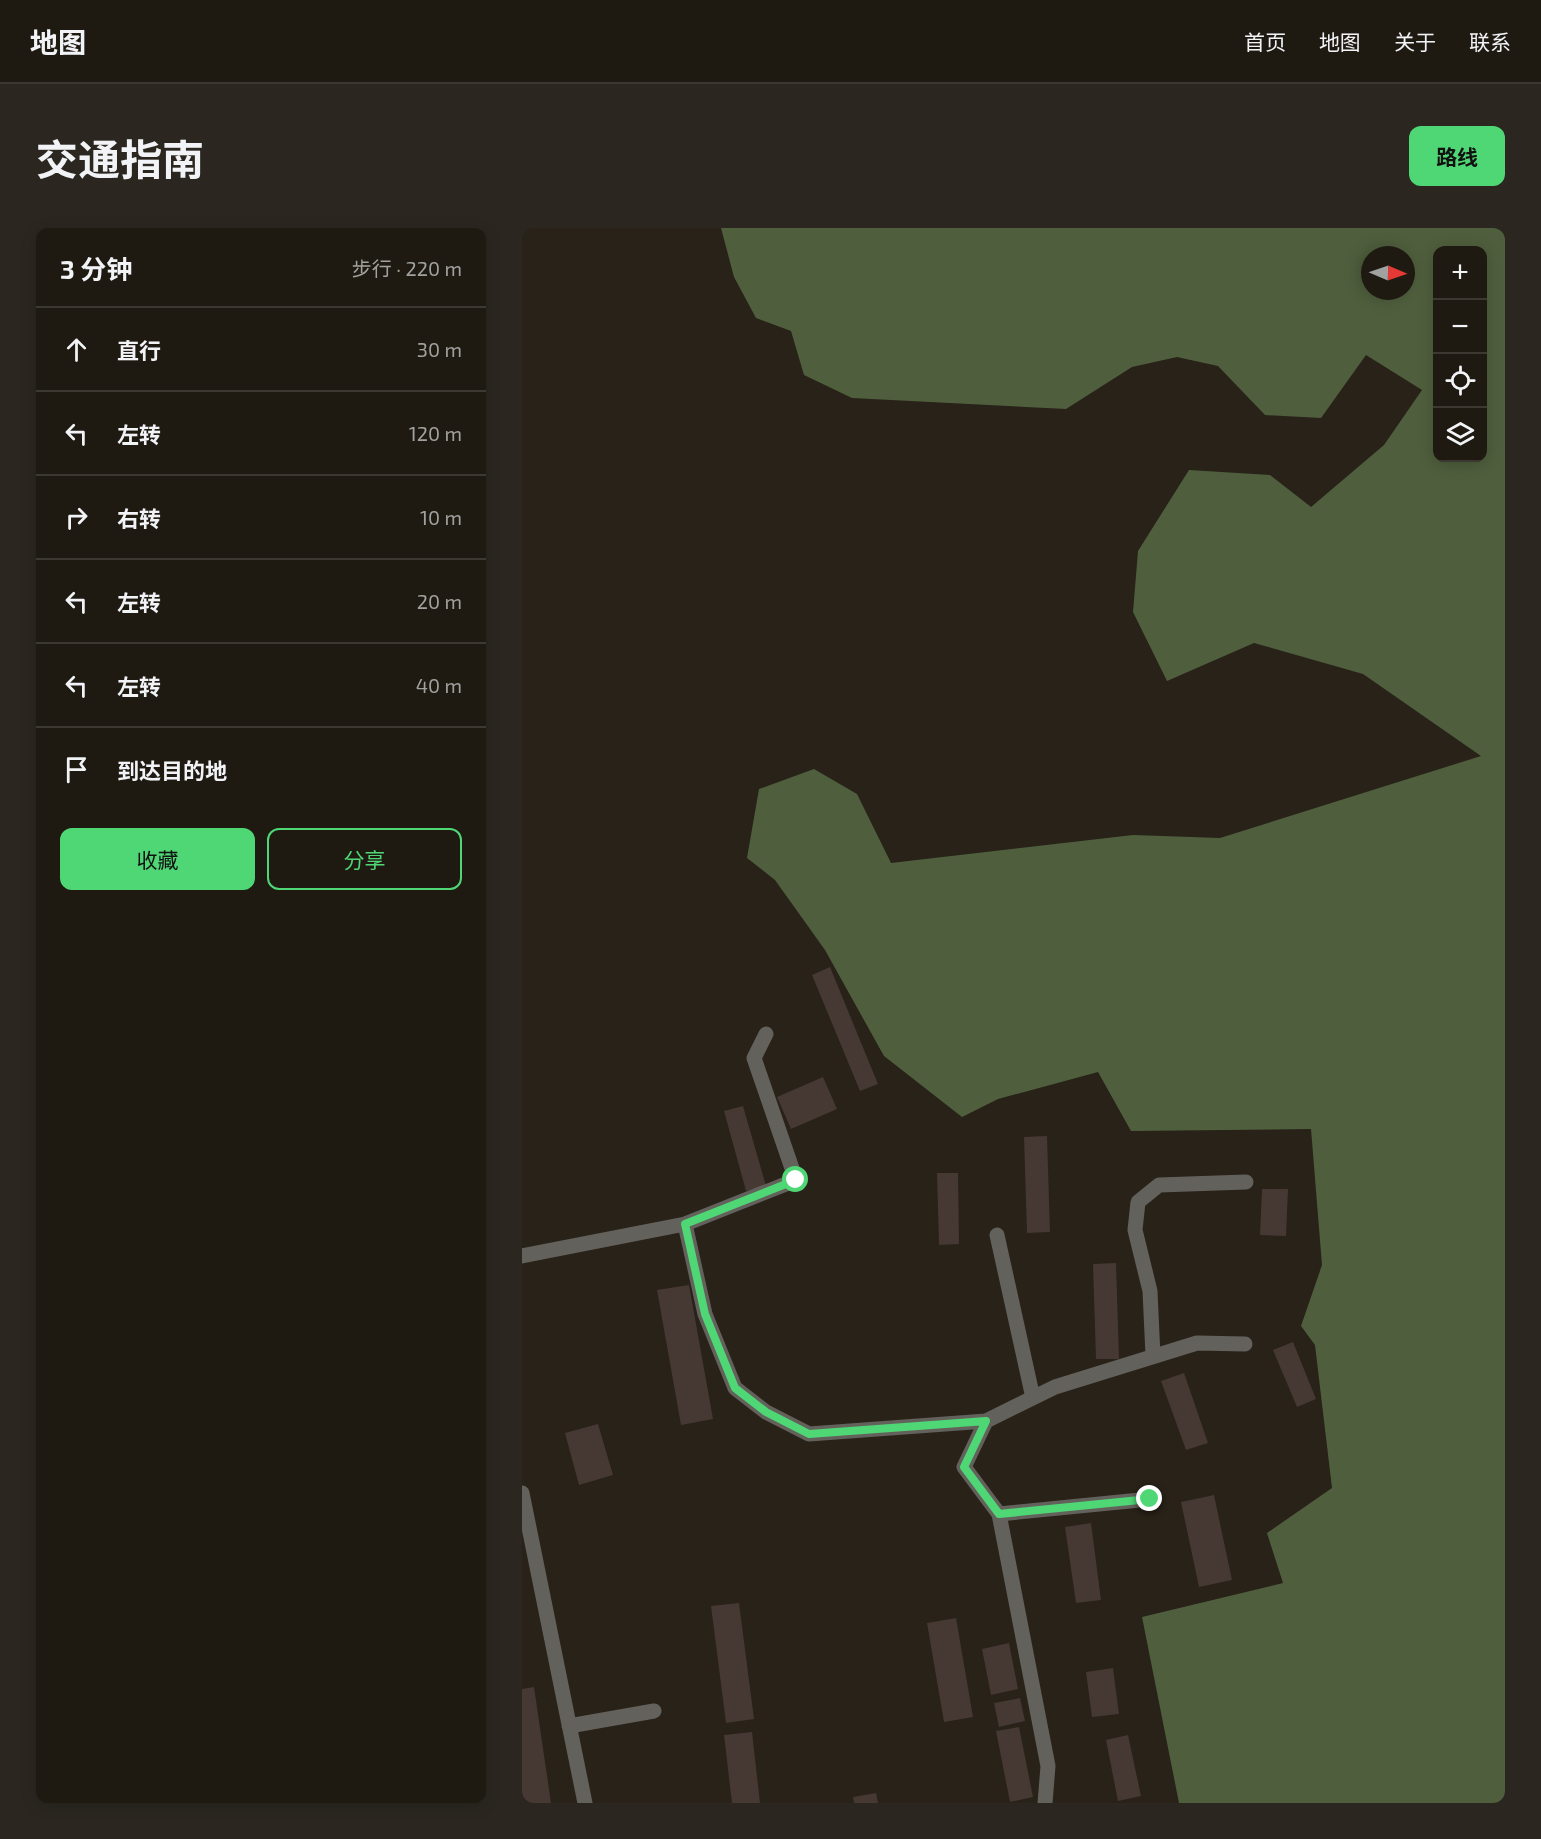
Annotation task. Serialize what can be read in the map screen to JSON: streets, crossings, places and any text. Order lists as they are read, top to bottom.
{
  "north": "right",
  "page": {
    "header": "地图",
    "nav": [
      "首页",
      "地图",
      "关于",
      "联系"
    ],
    "title": "交通指南",
    "buttons": [
      "路线",
      ["收藏", "分享"]
    ],
    "heading": ["3 分钟", "步行 · 220 m"],
    "map_buttons": ["+", "−"],
    "list": [
      ["直行", "30 m"],
      ["左转", "120 m"],
      ["右转", "10 m"],
      ["左转", "20 m"],
      ["左转", "40 m"],
      "到达目的地"
    ]
  }
}
